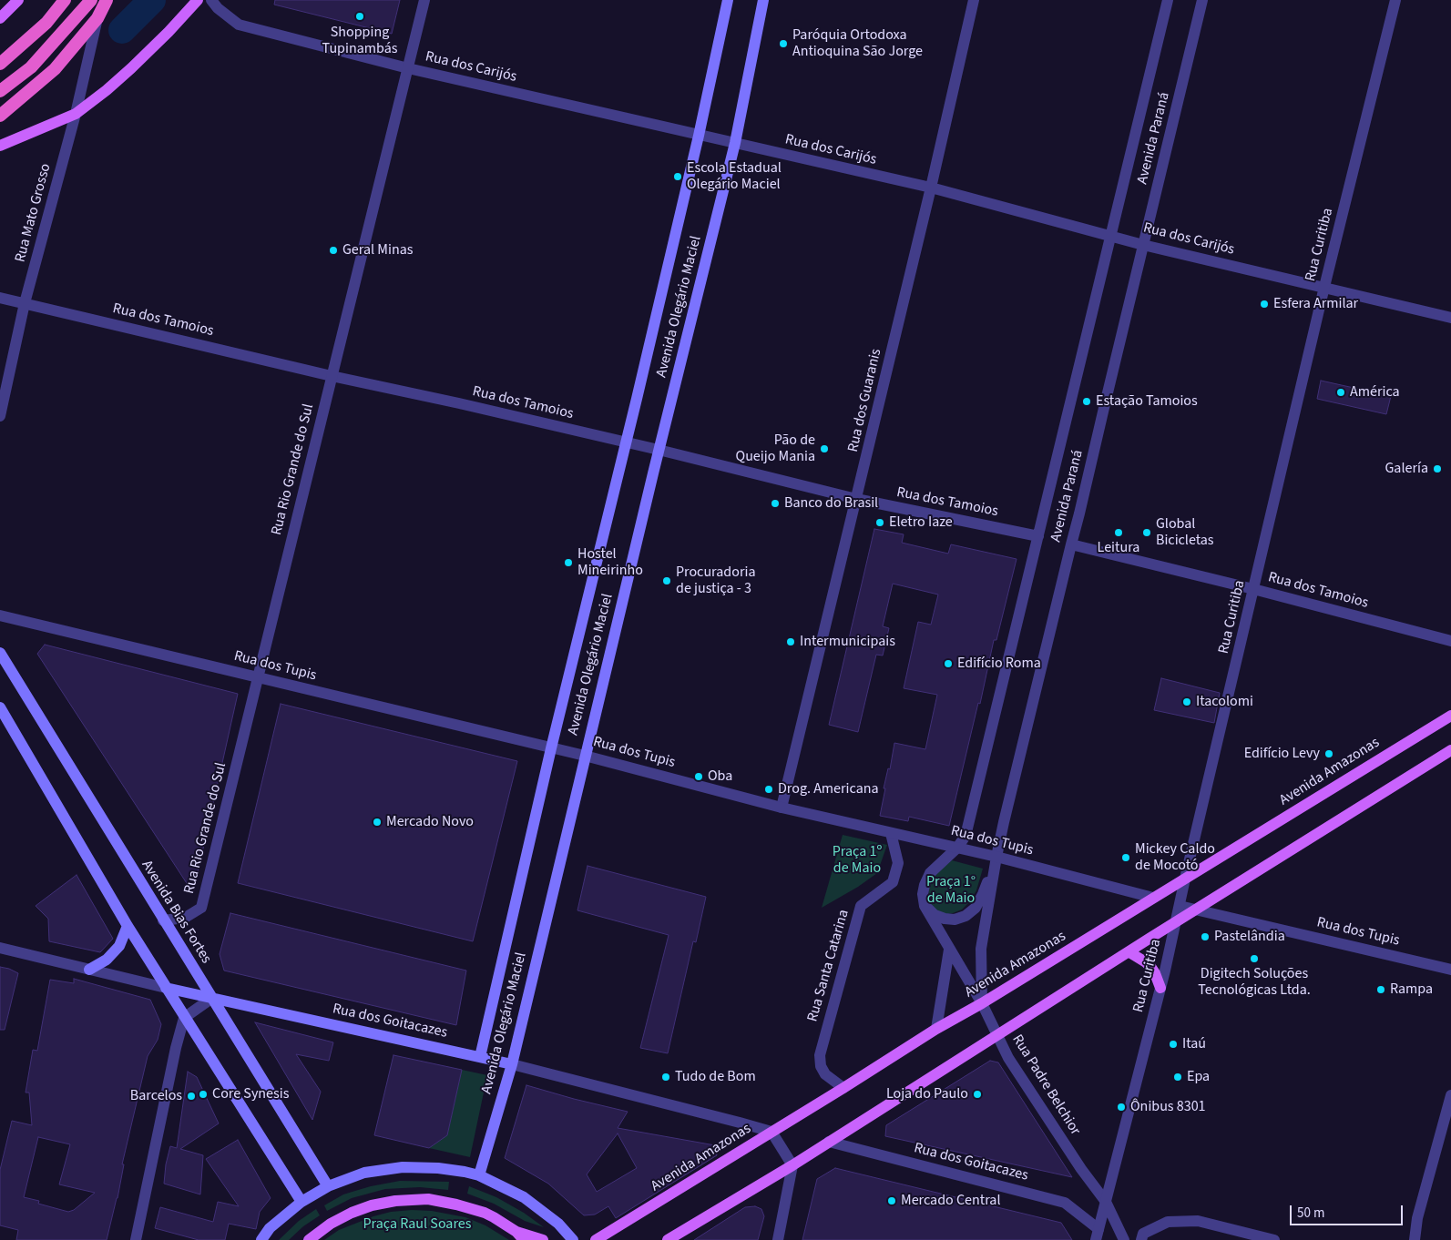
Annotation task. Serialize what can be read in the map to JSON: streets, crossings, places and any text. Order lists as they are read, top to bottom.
{
  "streets": {
    "main road": [
      "Avenida Olegário Maciel",
      "Avenida Amazonas",
      "Avenida Bias Fortes",
      "Rua dos Goitacazes"
    ],
    "street": [
      "Rua dos Carijós",
      "Avenida Paraná",
      "Rua Mato Grosso",
      "Rua Curitiba",
      "Rua dos Tamoios",
      "Rua dos Guaranis",
      "Rua Rio Grande do Sul",
      "Rua dos Tupis",
      "Rua Santa Catarina",
      "Rua Padre Belchior"
    ]
  },
  "crossings": [
    ["Rua dos Carijós", "Avenida Paraná"],
    ["Rua dos Carijós", "Rua Curitiba"],
    ["Rua dos Carijós", "Avenida Olegário Maciel"],
    ["Rua dos Carijós", "Rua dos Guaranis"],
    ["Rua dos Carijós", "Rua Rio Grande do Sul"],
    ["Avenida Paraná", "Rua dos Tamoios"],
    ["Avenida Paraná", "Rua dos Tupis"],
    ["Avenida Paraná", "Avenida Amazonas"],
    ["Avenida Paraná", "Rua Padre Belchior"],
    ["Rua Mato Grosso", "Rua dos Tamoios"],
    ["Rua Curitiba", "Rua dos Tamoios"],
    ["Rua Curitiba", "Rua dos Tupis"],
    ["Rua Curitiba", "Avenida Amazonas"],
    ["Rua Curitiba", "Rua dos Goitacazes"],
    ["Rua Curitiba", "Rua Padre Belchior"],
    ["Avenida Olegário Maciel", "Rua dos Tamoios"],
    ["Avenida Olegário Maciel", "Rua dos Tupis"],
    ["Avenida Olegário Maciel", "Rua dos Goitacazes"],
    ["Rua dos Tamoios", "Rua dos Guaranis"],
    ["Rua dos Tamoios", "Rua Rio Grande do Sul"],
    ["Rua dos Guaranis", "Rua dos Tupis"],
    ["Rua Rio Grande do Sul", "Rua dos Tupis"],
    ["Rua Rio Grande do Sul", "Avenida Bias Fortes"],
    ["Rua dos Tupis", "Avenida Amazonas"],
    ["Rua dos Tupis", "Rua Santa Catarina"],
    ["Avenida Amazonas", "Rua Santa Catarina"],
    ["Avenida Amazonas", "Rua dos Goitacazes"],
    ["Avenida Bias Fortes", "Rua dos Goitacazes"]
  ],
  "parks": ["Praça 1º de Maio", "Praça 1° de Maio", "Praça Raul Soares"],
  "places": [
    "Shopping Tupinambás",
    "Paróquia Ortodoxa Antioquina São Jorge",
    "Escola Estadual Olegário Maciel",
    "Geral Minas",
    "Esfera Armilar",
    "América",
    "Estação Tamoios",
    "Pão de Queijo Mania",
    "Galería",
    "Banco do Brasil",
    "Eletro Iaze",
    "Leitura",
    "Global Bicicletas",
    "Hostel Mineirinho",
    "Procuradoria de justiça - 3",
    "Intermunicipais",
    "Edifício Roma",
    "Itacolomi",
    "Edifício Levy",
    "Oba",
    "Drog. Americana",
    "Mercado Novo",
    "Mickey Caldo de Mocotó",
    "Pastelândia",
    "Digitech Soluções Tecnológicas Ltda.",
    "Rampa",
    "Itaú",
    "Tudo de Bom",
    "Epa",
    "Core Synesis",
    "Loja do Paulo",
    "Barcelos",
    "Ônibus 8301",
    "Mercado Central"
  ],
  "scale_bar": "50 m"
}
